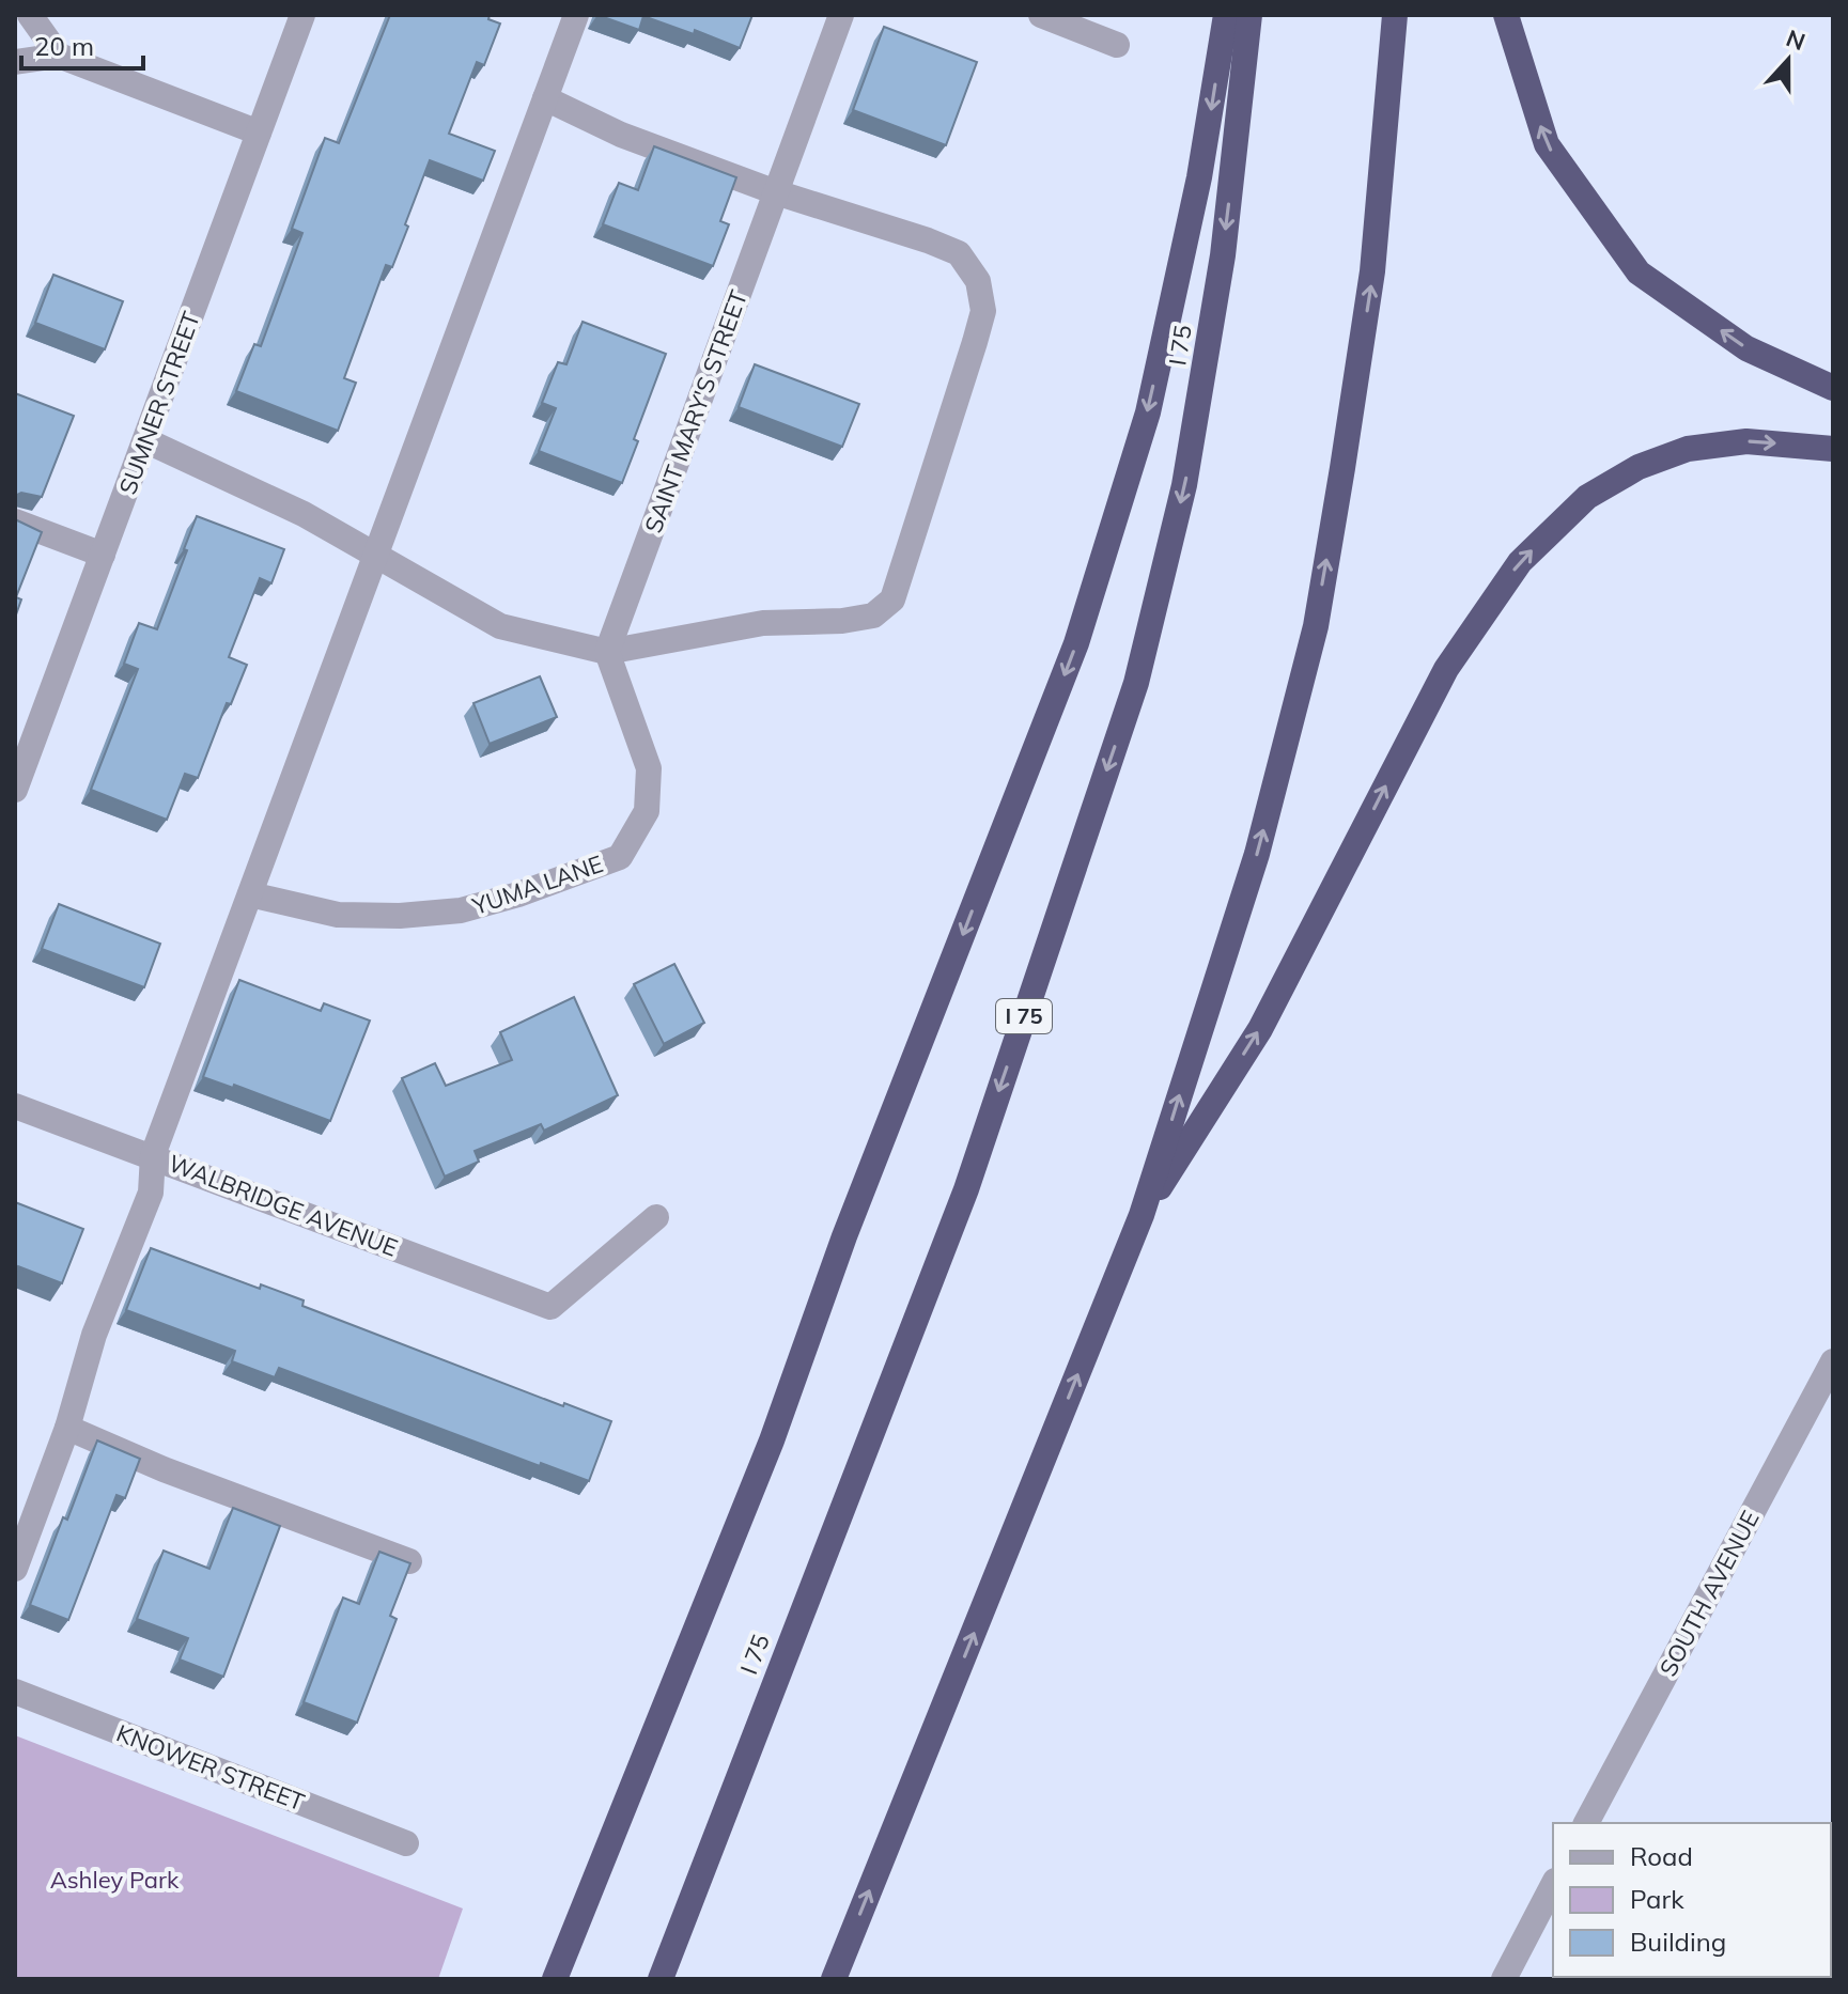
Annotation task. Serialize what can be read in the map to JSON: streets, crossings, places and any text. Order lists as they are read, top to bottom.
{
  "streets": {
    "highway": ["I 75"],
    "street": [
      "SUMNER STREET",
      "SAINT MARY'S STREET",
      "YUMA LANE",
      "WALBRIDGE AVENUE",
      "SOUTH AVENUE",
      "KNOWER STREET"
    ]
  },
  "crossings": [
    ["SAINT MARY'S STREET", "YUMA LANE"]
  ],
  "parks": ["Ashley Park"],
  "legend": ["Road", "Park", "Building"],
  "scale_bar": "20 m",
  "north": "top"
}
